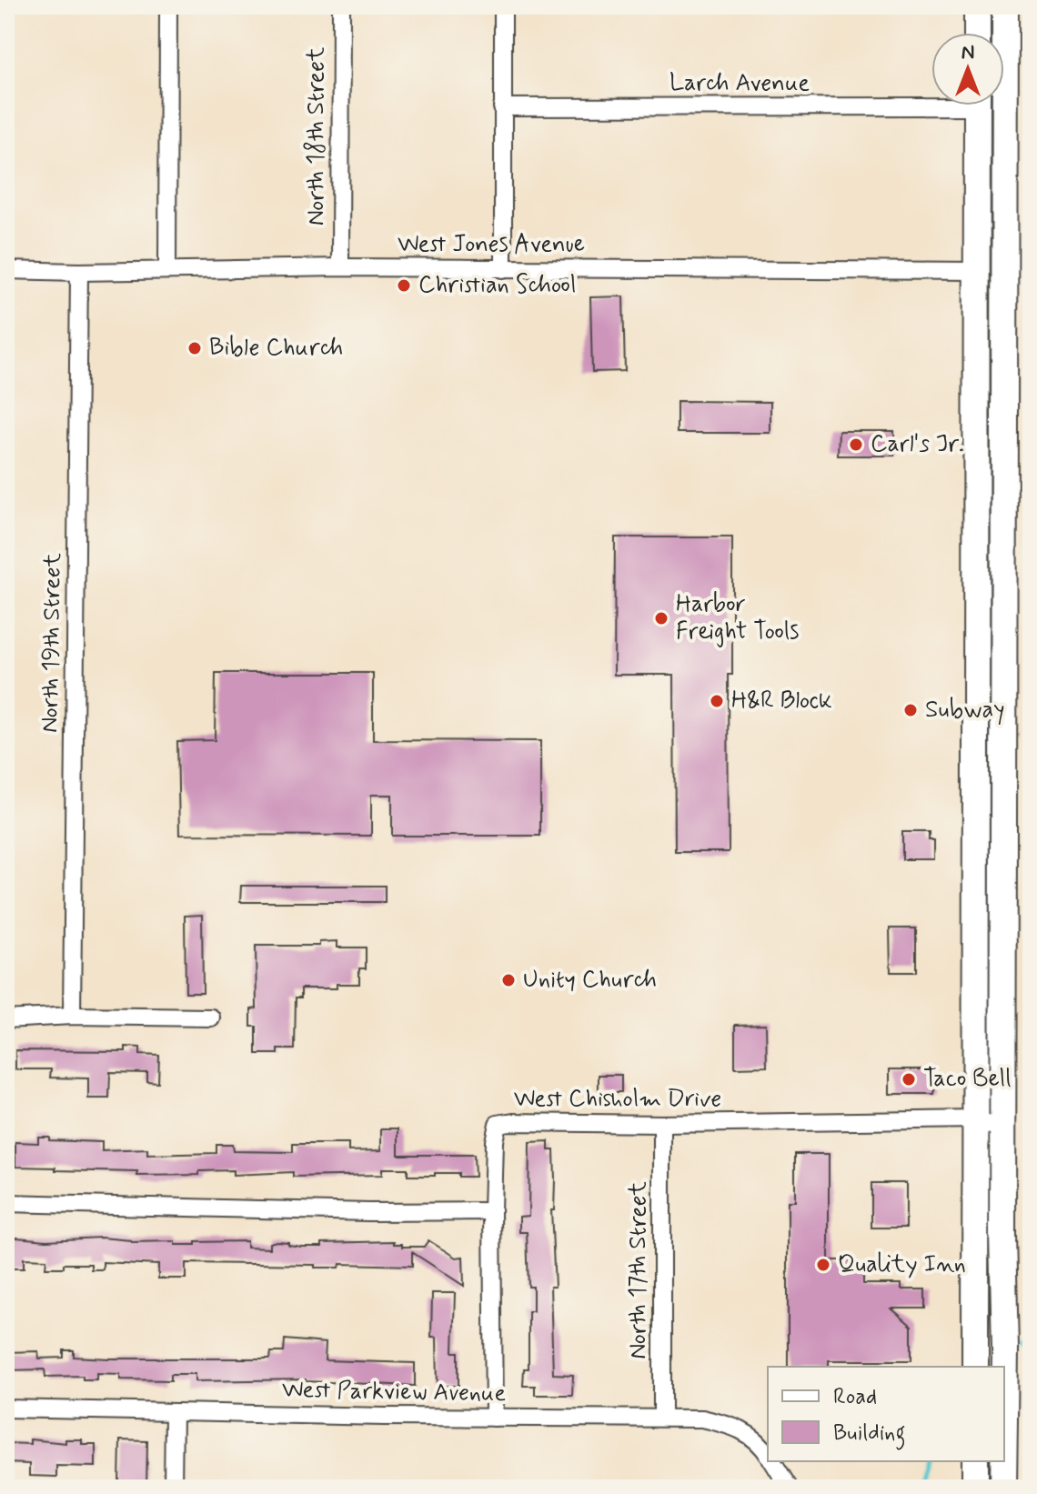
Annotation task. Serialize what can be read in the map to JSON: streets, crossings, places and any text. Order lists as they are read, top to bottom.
{
  "streets": {
    "street": [
      "Larch Avenue",
      "North 18th Street",
      "West Jones Avenue",
      "North 19th Street",
      "West Chisholm Drive",
      "North 17th Street",
      "West Parkview Avenue"
    ]
  },
  "crossings": [
    ["North 18th Street", "West Jones Avenue"],
    ["West Jones Avenue", "North 19th Street"],
    ["West Chisholm Drive", "North 17th Street"],
    ["North 17th Street", "West Parkview Avenue"]
  ],
  "places": [
    "Christian School",
    "Bible Church",
    "Carl's Jr.",
    "Harbor Freight Tools",
    "H&R Block",
    "Subway",
    "Unity Church",
    "Taco Bell",
    "Quality Inn"
  ],
  "legend": ["Road", "Building"],
  "north": "top"
}
